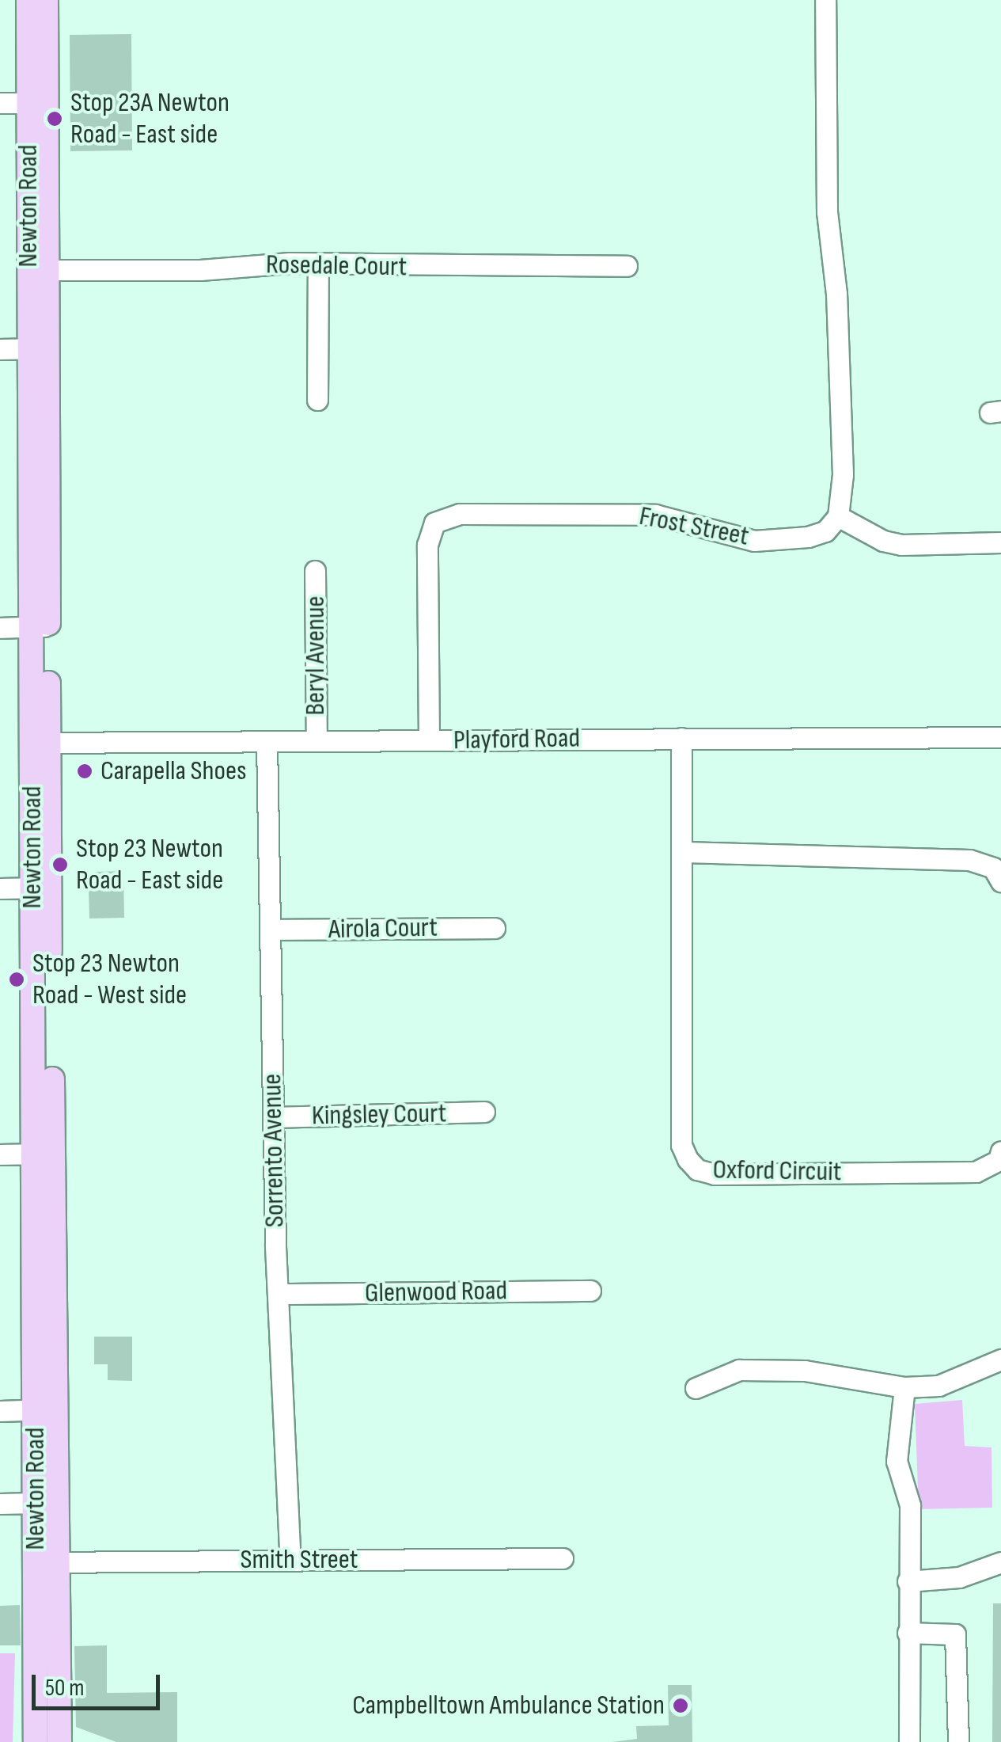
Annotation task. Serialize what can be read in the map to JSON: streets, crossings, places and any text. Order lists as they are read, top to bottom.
{
  "streets": {
    "main road": ["Newton Road"],
    "street": [
      "Rosedale Court",
      "Frost Street",
      "Beryl Avenue",
      "Playford Road",
      "Airola Court",
      "Kingsley Court",
      "Sorrento Avenue",
      "Oxford Circuit",
      "Glenwood Road",
      "Smith Street"
    ]
  },
  "crossings": [
    ["Newton Road", "Rosedale Court"],
    ["Newton Road", "Playford Road"],
    ["Newton Road", "Smith Street"],
    ["Frost Street", "Playford Road"],
    ["Beryl Avenue", "Playford Road"],
    ["Playford Road", "Sorrento Avenue"],
    ["Playford Road", "Oxford Circuit"],
    ["Airola Court", "Sorrento Avenue"],
    ["Kingsley Court", "Sorrento Avenue"],
    ["Sorrento Avenue", "Glenwood Road"],
    ["Sorrento Avenue", "Smith Street"]
  ],
  "places": [
    "Stop 23A Newton Road - East side",
    "Carapella Shoes",
    "Stop 23 Newton Road - East side",
    "Stop 23 Newton Road - West side",
    "Campbelltown Ambulance Station"
  ],
  "scale_bar": "50 m"
}
